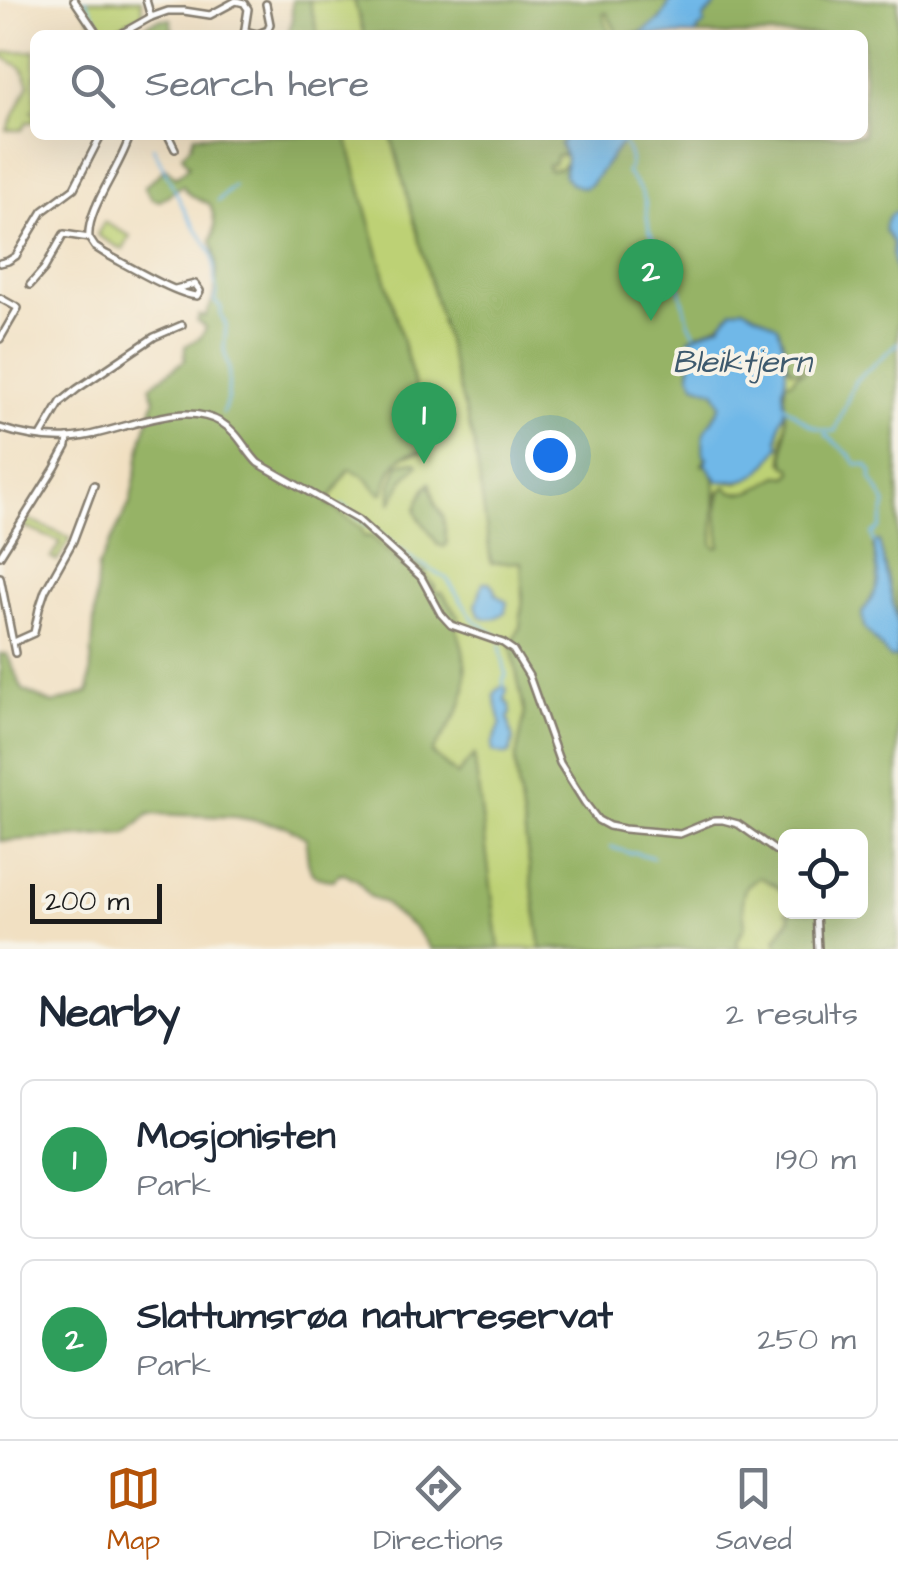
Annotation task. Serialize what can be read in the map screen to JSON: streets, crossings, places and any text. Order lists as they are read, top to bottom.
{
  "water": ["Bleiktjern"],
  "scale_bar": "200 m",
  "page": {
    "search": "Search here",
    "pins": ["2", "1"],
    "scale": "200 m",
    "heading": ["Nearby", "2 results"],
    "list": [
      {
        "mark": "1",
        "name": "Mosjonisten",
        "note": "Park",
        "value": "190 m"
      },
      {
        "mark": "2",
        "name": "Slattumsrøa naturreservat",
        "note": "Park",
        "value": "250 m"
      }
    ],
    "nav": ["Map", "Directions", "Saved"]
  }
}
